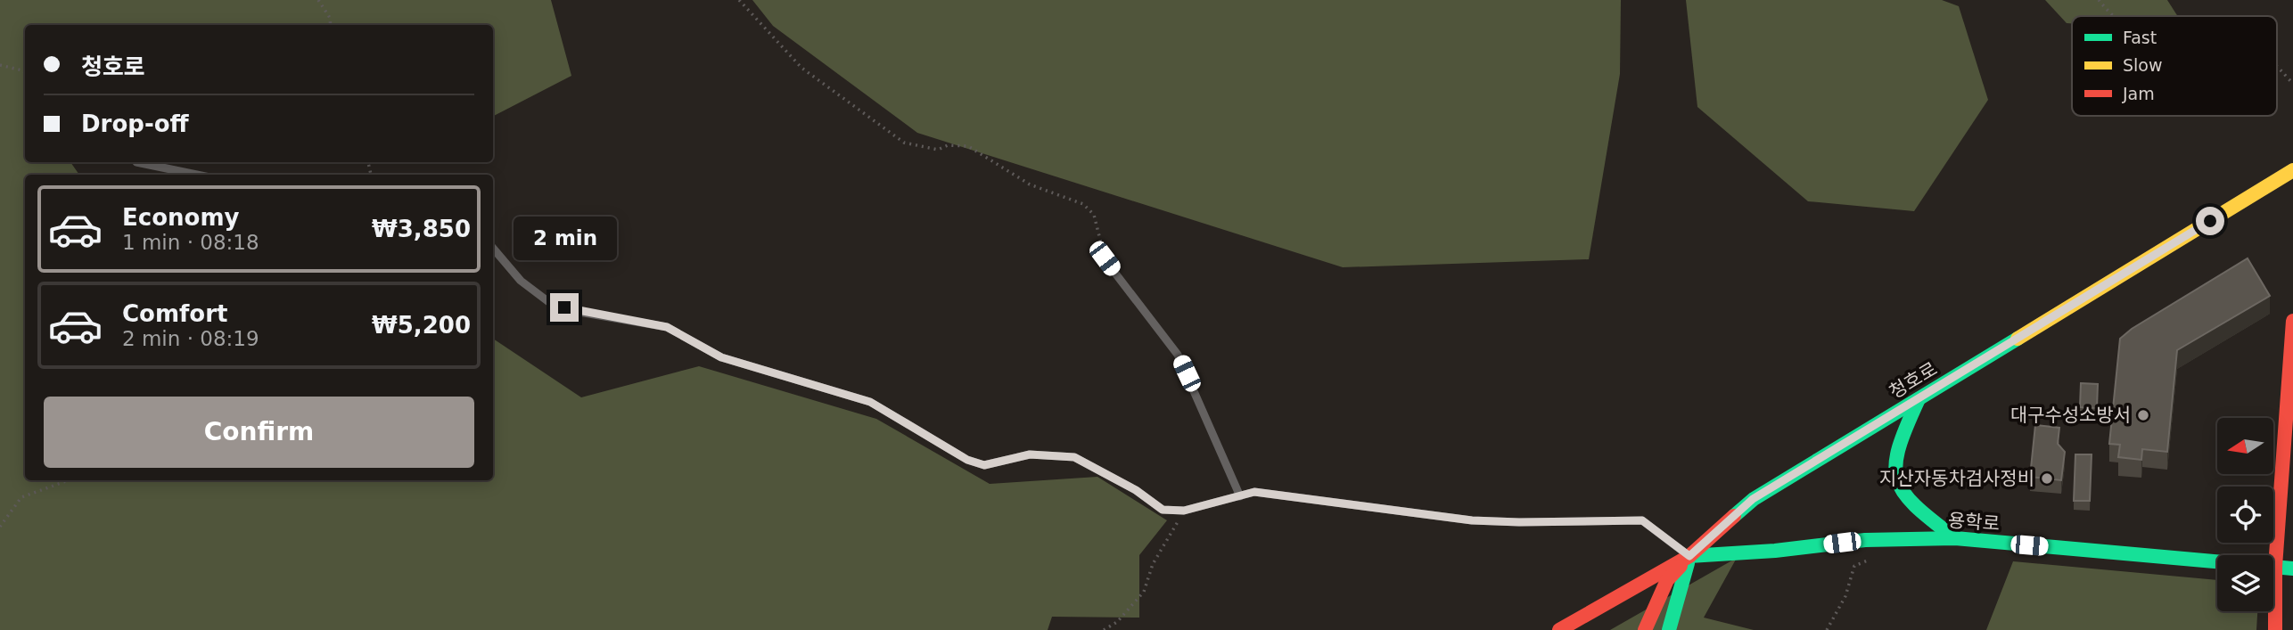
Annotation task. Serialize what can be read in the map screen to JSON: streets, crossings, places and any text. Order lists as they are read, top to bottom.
{
  "streets": {
    "main road": ["청호로", "용학로"]
  },
  "crossings": [
    ["청호로", "용학로"]
  ],
  "places": ["대구수성소방서", "지산자동차검사정비"],
  "legend": ["Fast", "Slow", "Jam"],
  "north": "left",
  "page": {
    "banner": ["청호로", "Drop-off"],
    "list": [
      {
        "name": "Economy",
        "note": "1 min · 08:18",
        "value": "₩3,850"
      },
      {
        "name": "Comfort",
        "note": "2 min · 08:19",
        "value": "₩5,200"
      }
    ],
    "bubble": "2 min",
    "buttons": "Confirm"
  }
}
